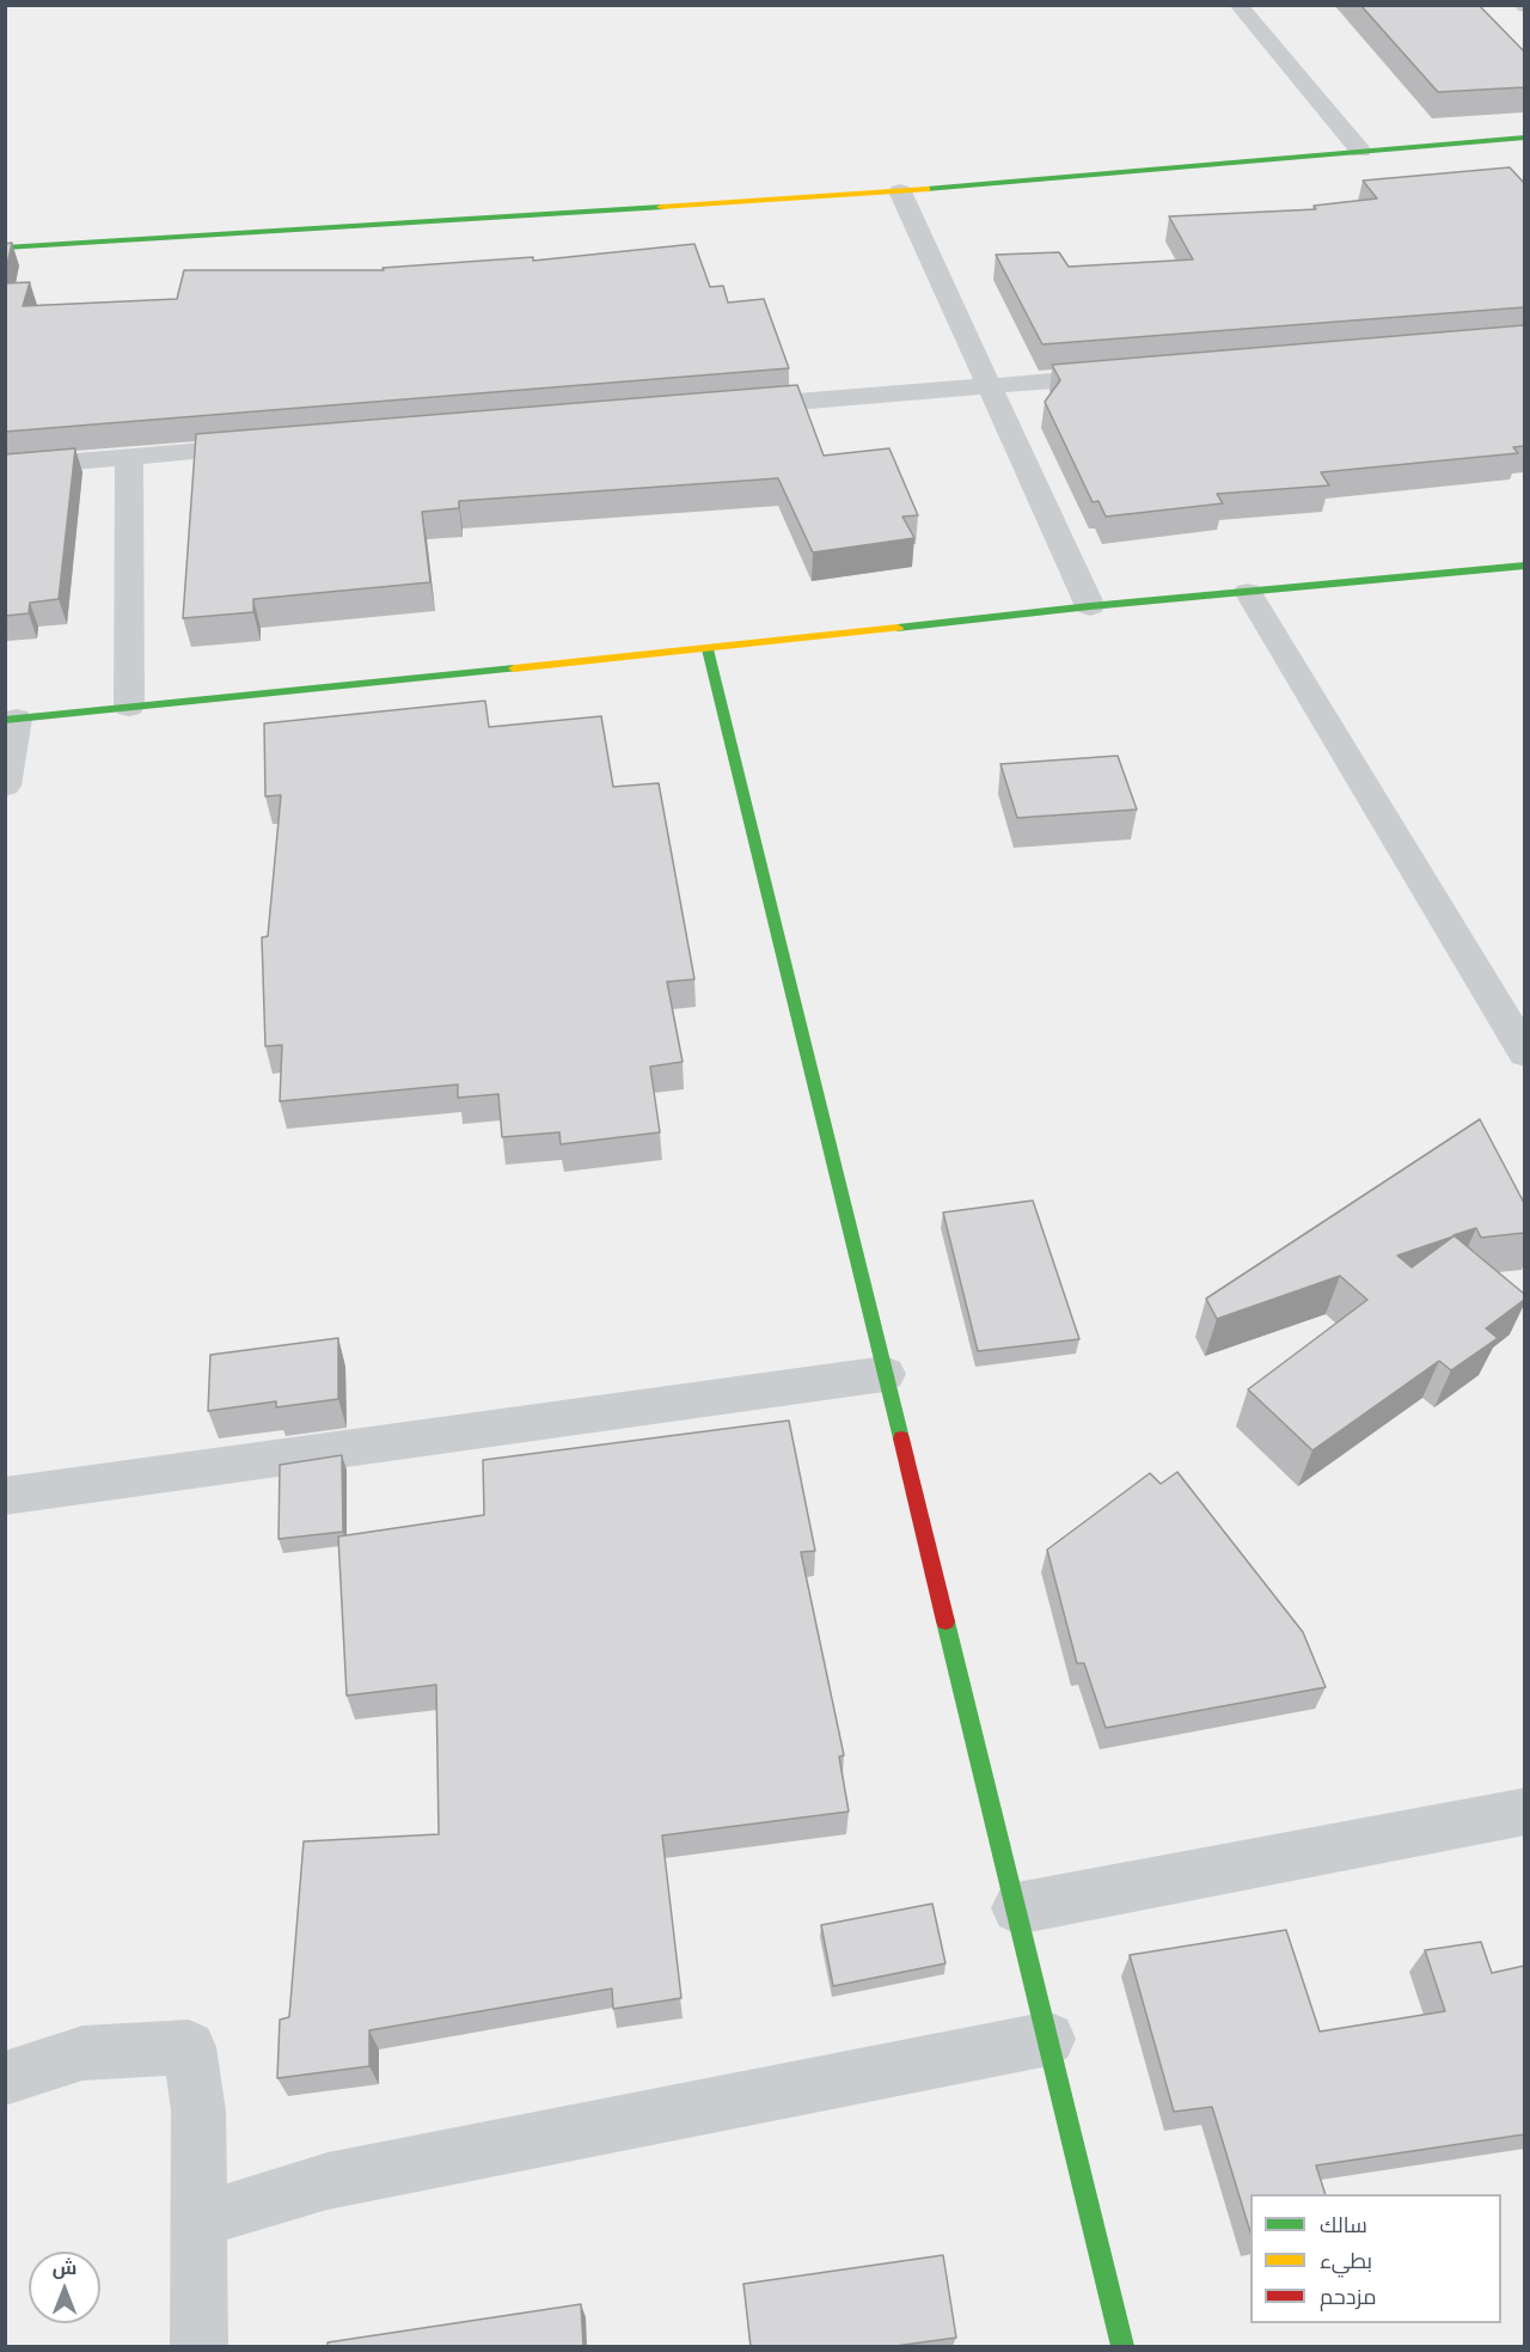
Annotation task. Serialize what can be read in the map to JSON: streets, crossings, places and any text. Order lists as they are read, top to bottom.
{
  "legend": ["سالك", "بطيء", "مزدحم"],
  "north": "top"
}
